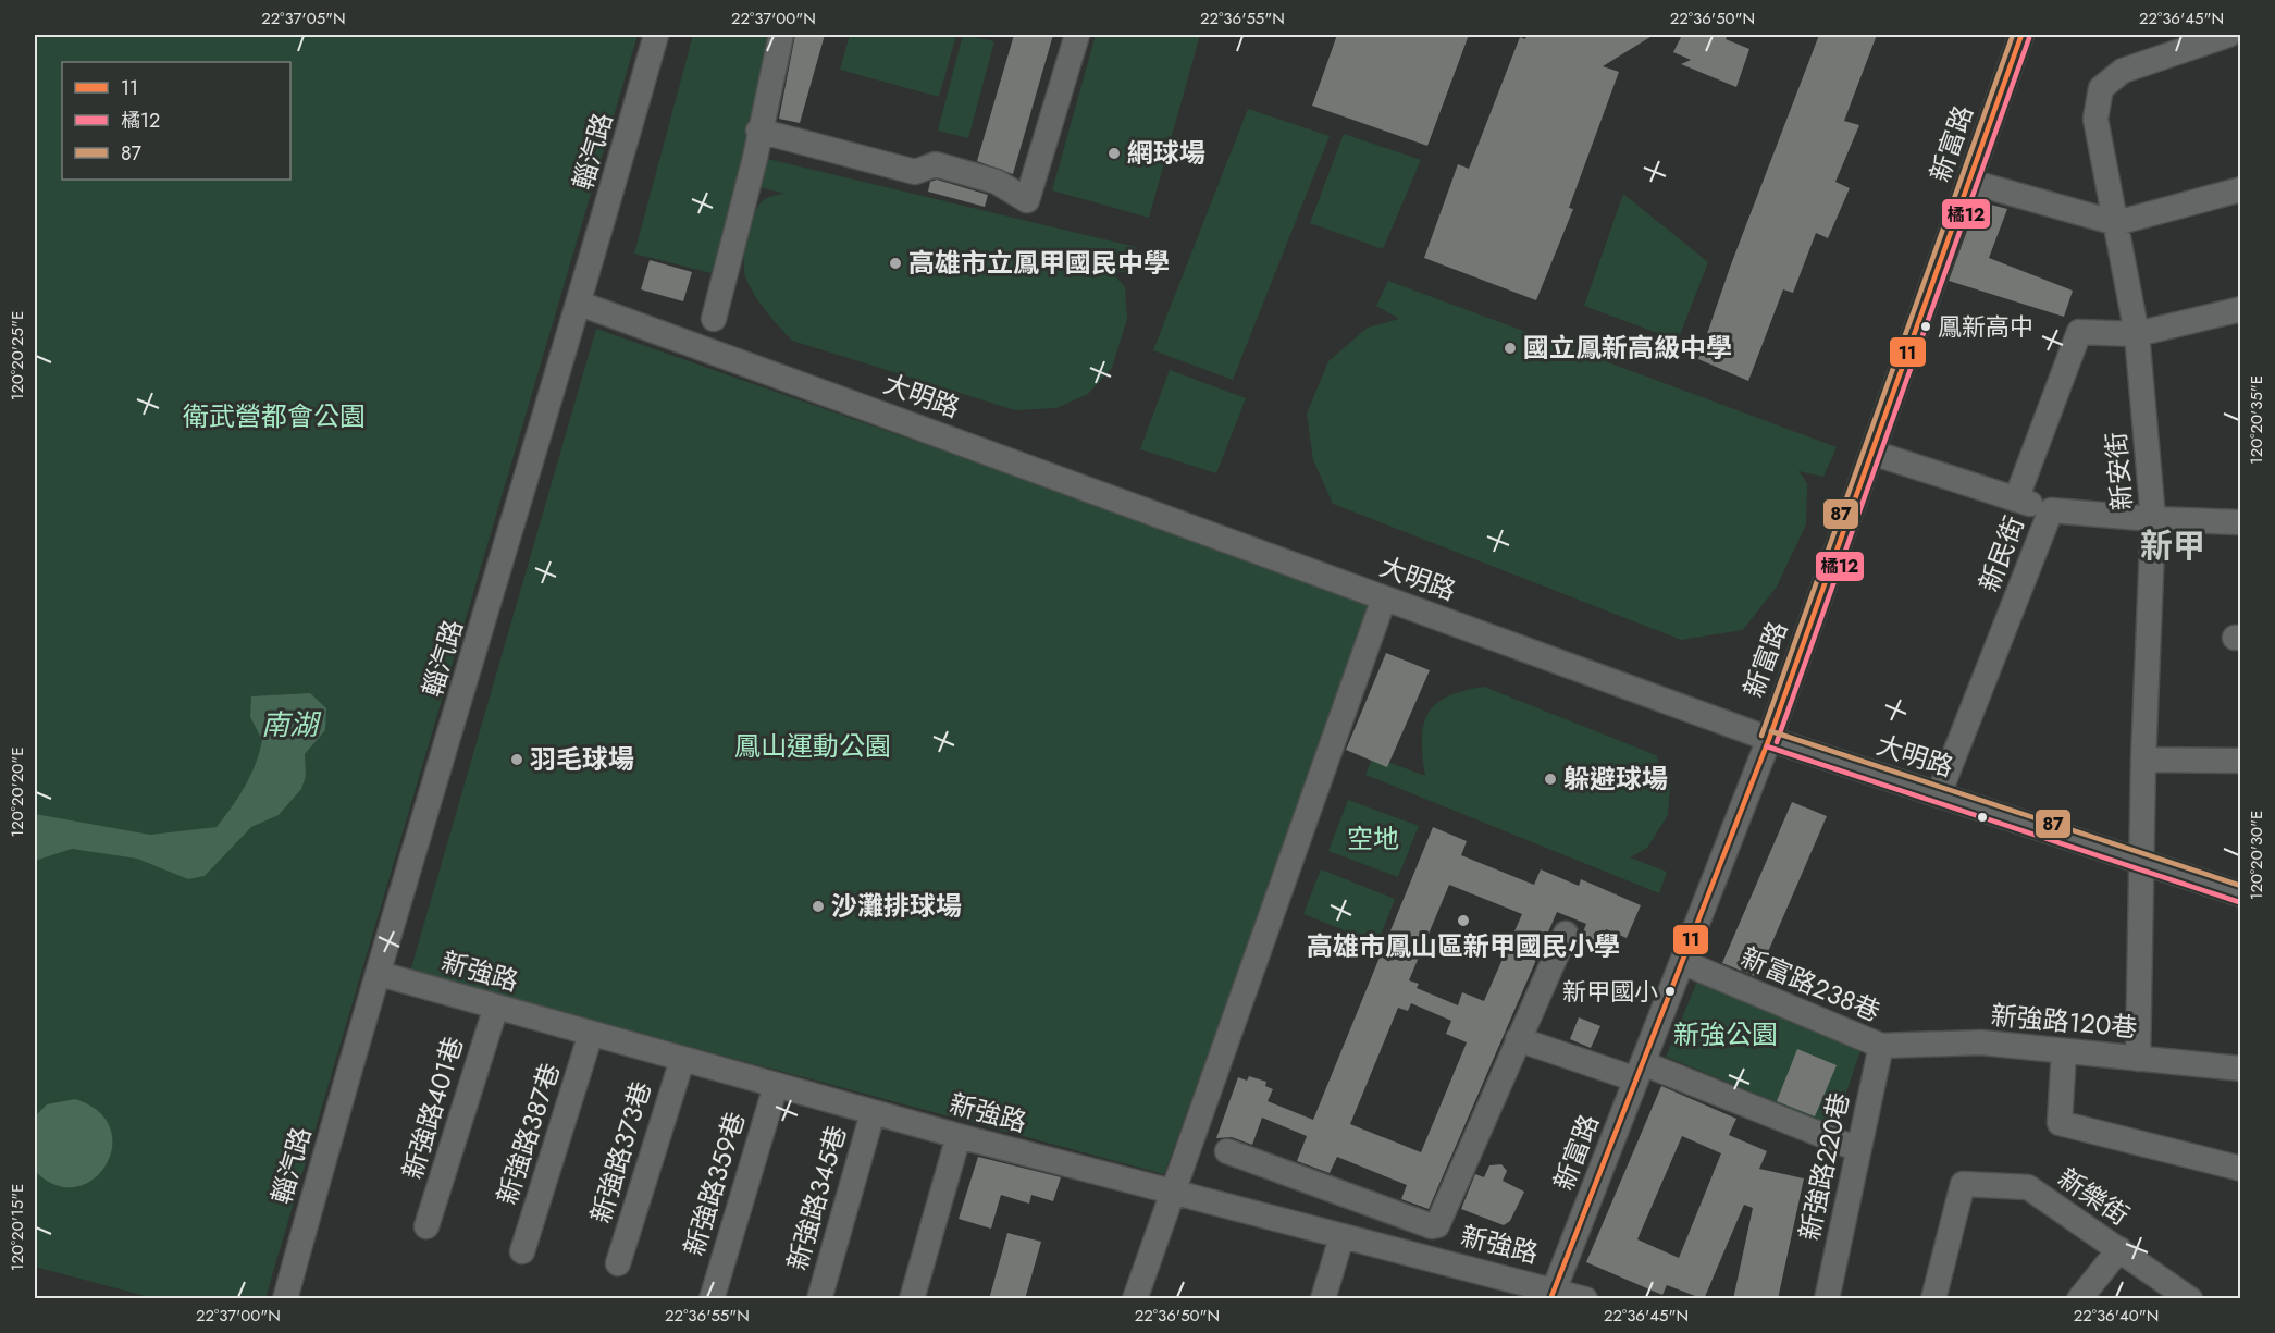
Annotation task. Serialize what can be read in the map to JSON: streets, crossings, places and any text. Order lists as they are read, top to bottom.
{
  "streets": {
    "street": [
      "新富路",
      "輜汽路",
      "大明路",
      "新安街",
      "新民街",
      "新強路",
      "新富路238巷",
      "新強路120巷",
      "新強路401巷",
      "新強路387巷",
      "新強路373巷",
      "新強路220巷",
      "新強路359巷",
      "新樂街",
      "新強路345巷"
    ]
  },
  "crossings": [
    ["新富路", "大明路"],
    ["新富路", "新強路"],
    ["新富路", "新富路238巷"],
    ["輜汽路", "大明路"],
    ["輜汽路", "新強路"],
    ["大明路", "新安街"],
    ["大明路", "新民街"],
    ["新安街", "新民街"],
    ["新安街", "新強路120巷"],
    ["新強路", "新強路401巷"],
    ["新強路", "新強路387巷"],
    ["新強路", "新強路373巷"],
    ["新強路", "新強路359巷"],
    ["新強路", "新強路345巷"],
    ["新富路238巷", "新強路120巷"],
    ["新富路238巷", "新強路220巷"],
    ["新強路120巷", "新強路220巷"]
  ],
  "districts": ["新甲"],
  "water": ["南湖"],
  "parks": [
    "衛武營都會公園",
    "鳳山運動公園",
    "空地",
    "新強公園"
  ],
  "places": [
    "網球場",
    "高雄市立鳳甲國民中學",
    "鳳新高中",
    "國立鳳新高級中學",
    "羽毛球場",
    "躲避球場",
    "沙灘排球場",
    "高雄市鳳山區新甲國民小學",
    "新甲國小"
  ],
  "lines": ["transit line 11", "transit line 87", "transit line 橘12"],
  "legend": ["11", "橘12", "87"],
  "coordinates": [
    "22°37'05\"N",
    "22°37'00\"N",
    "22°36'55\"N",
    "22°36'50\"N",
    "22°36'45\"N",
    "120°20'25\"E",
    "120°20'35\"E",
    "120°20'20\"E",
    "120°20'30\"E",
    "120°20'15\"E",
    "22°36'40\"N"
  ]
}
